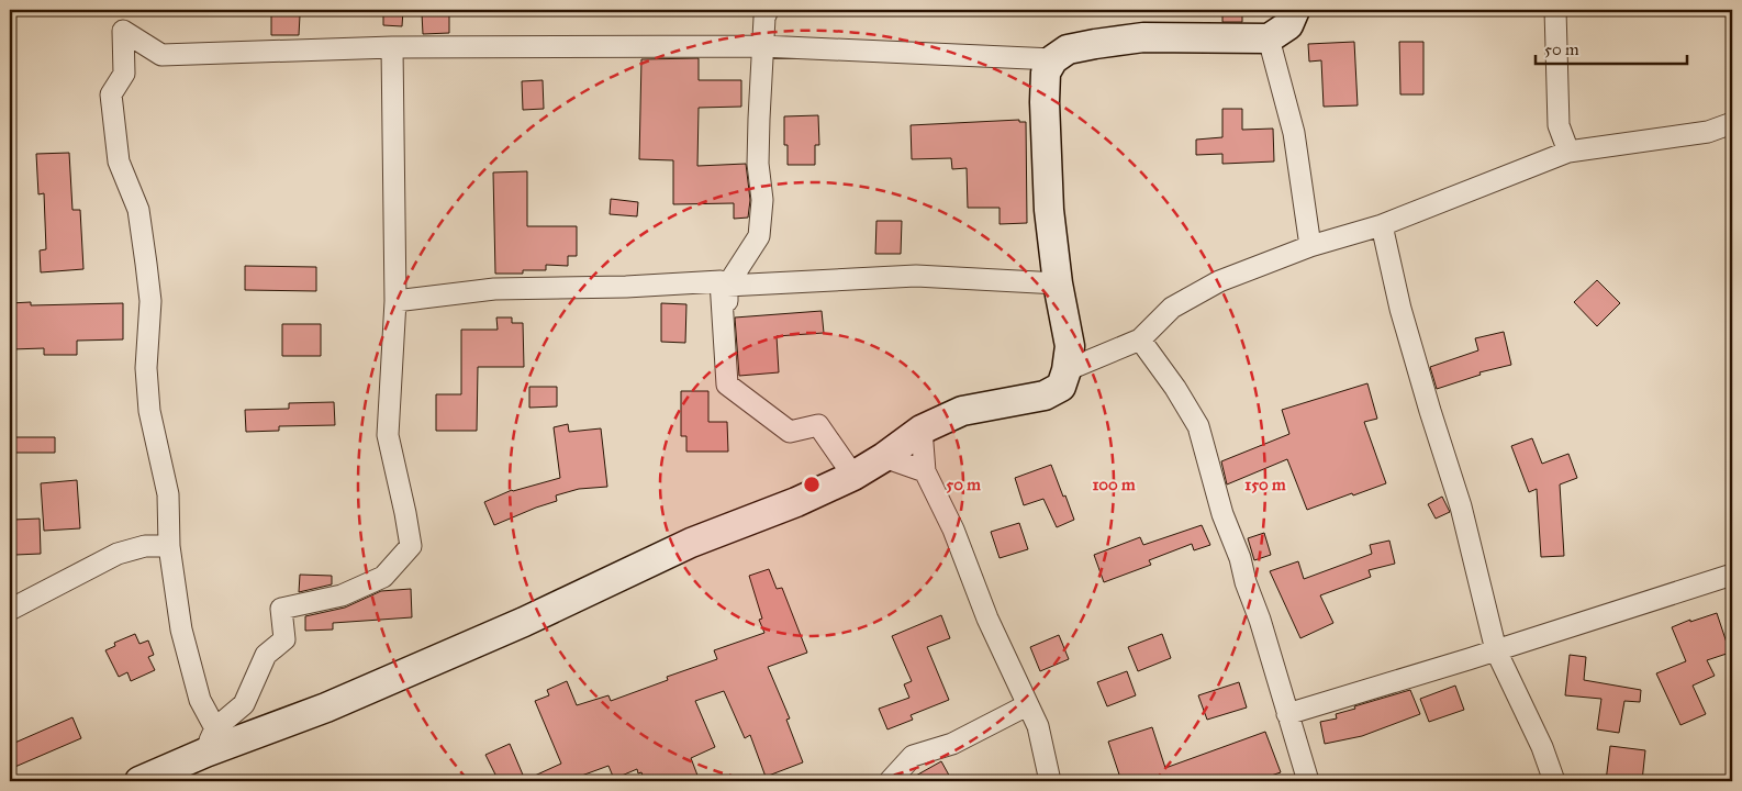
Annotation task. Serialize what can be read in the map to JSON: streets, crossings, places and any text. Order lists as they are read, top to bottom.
{
  "scale_bar": "50 m",
  "rings": ["50 m", "100 m", "150 m"]
}
